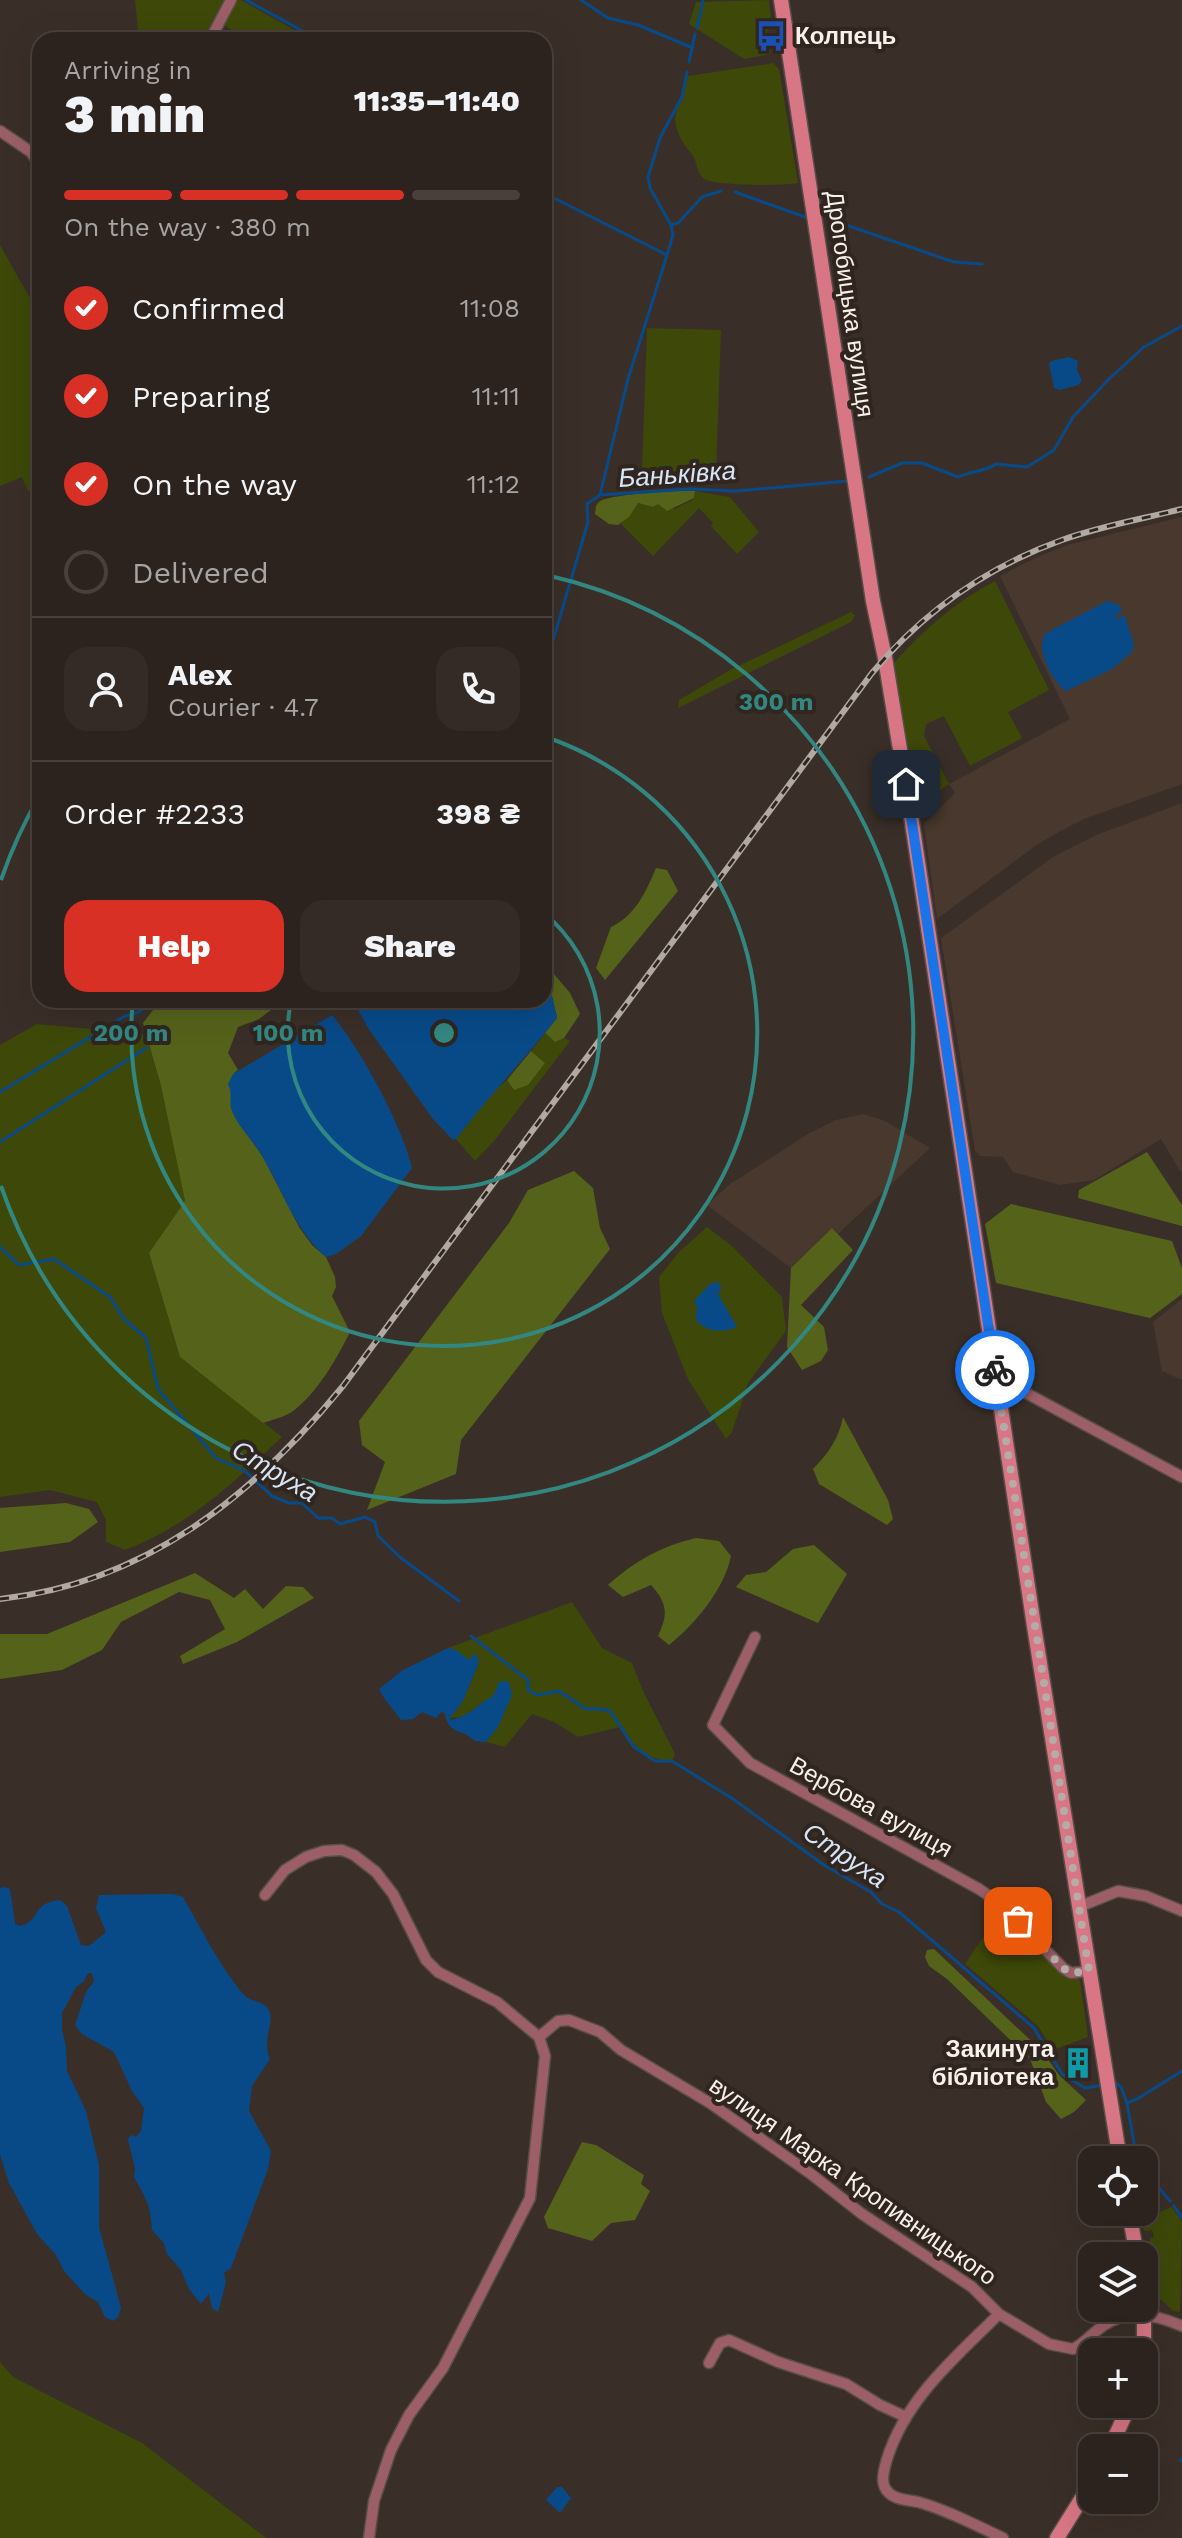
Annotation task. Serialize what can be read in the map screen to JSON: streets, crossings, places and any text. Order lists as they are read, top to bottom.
{
  "streets": {
    "street": ["Дрогобицька вулиця", "Вербова вулиця", "вулиця Марка Кропивницького"]
  },
  "water": ["Баньківка", "Струха"],
  "places": {
    "bus stop": ["Колпець"],
    "building": ["Закинута бібліотека"]
  },
  "page": {
    "heading": ["3 min", "Arriving in", "11:35–11:40"],
    "panel": [
      "Alex",
      "Courier · 4.7",
      "Order #2233",
      "398 ₴"
    ],
    "bar": "On the way · 380 m",
    "list": [
      ["Confirmed", "11:08"],
      ["Preparing", "11:11"],
      ["On the way", "11:12"],
      "Delivered"
    ],
    "buttons": ["Help", "Share"],
    "map_buttons": ["+", "−"]
  },
  "rings": ["300 m", "200 m", "100 m"]
}
